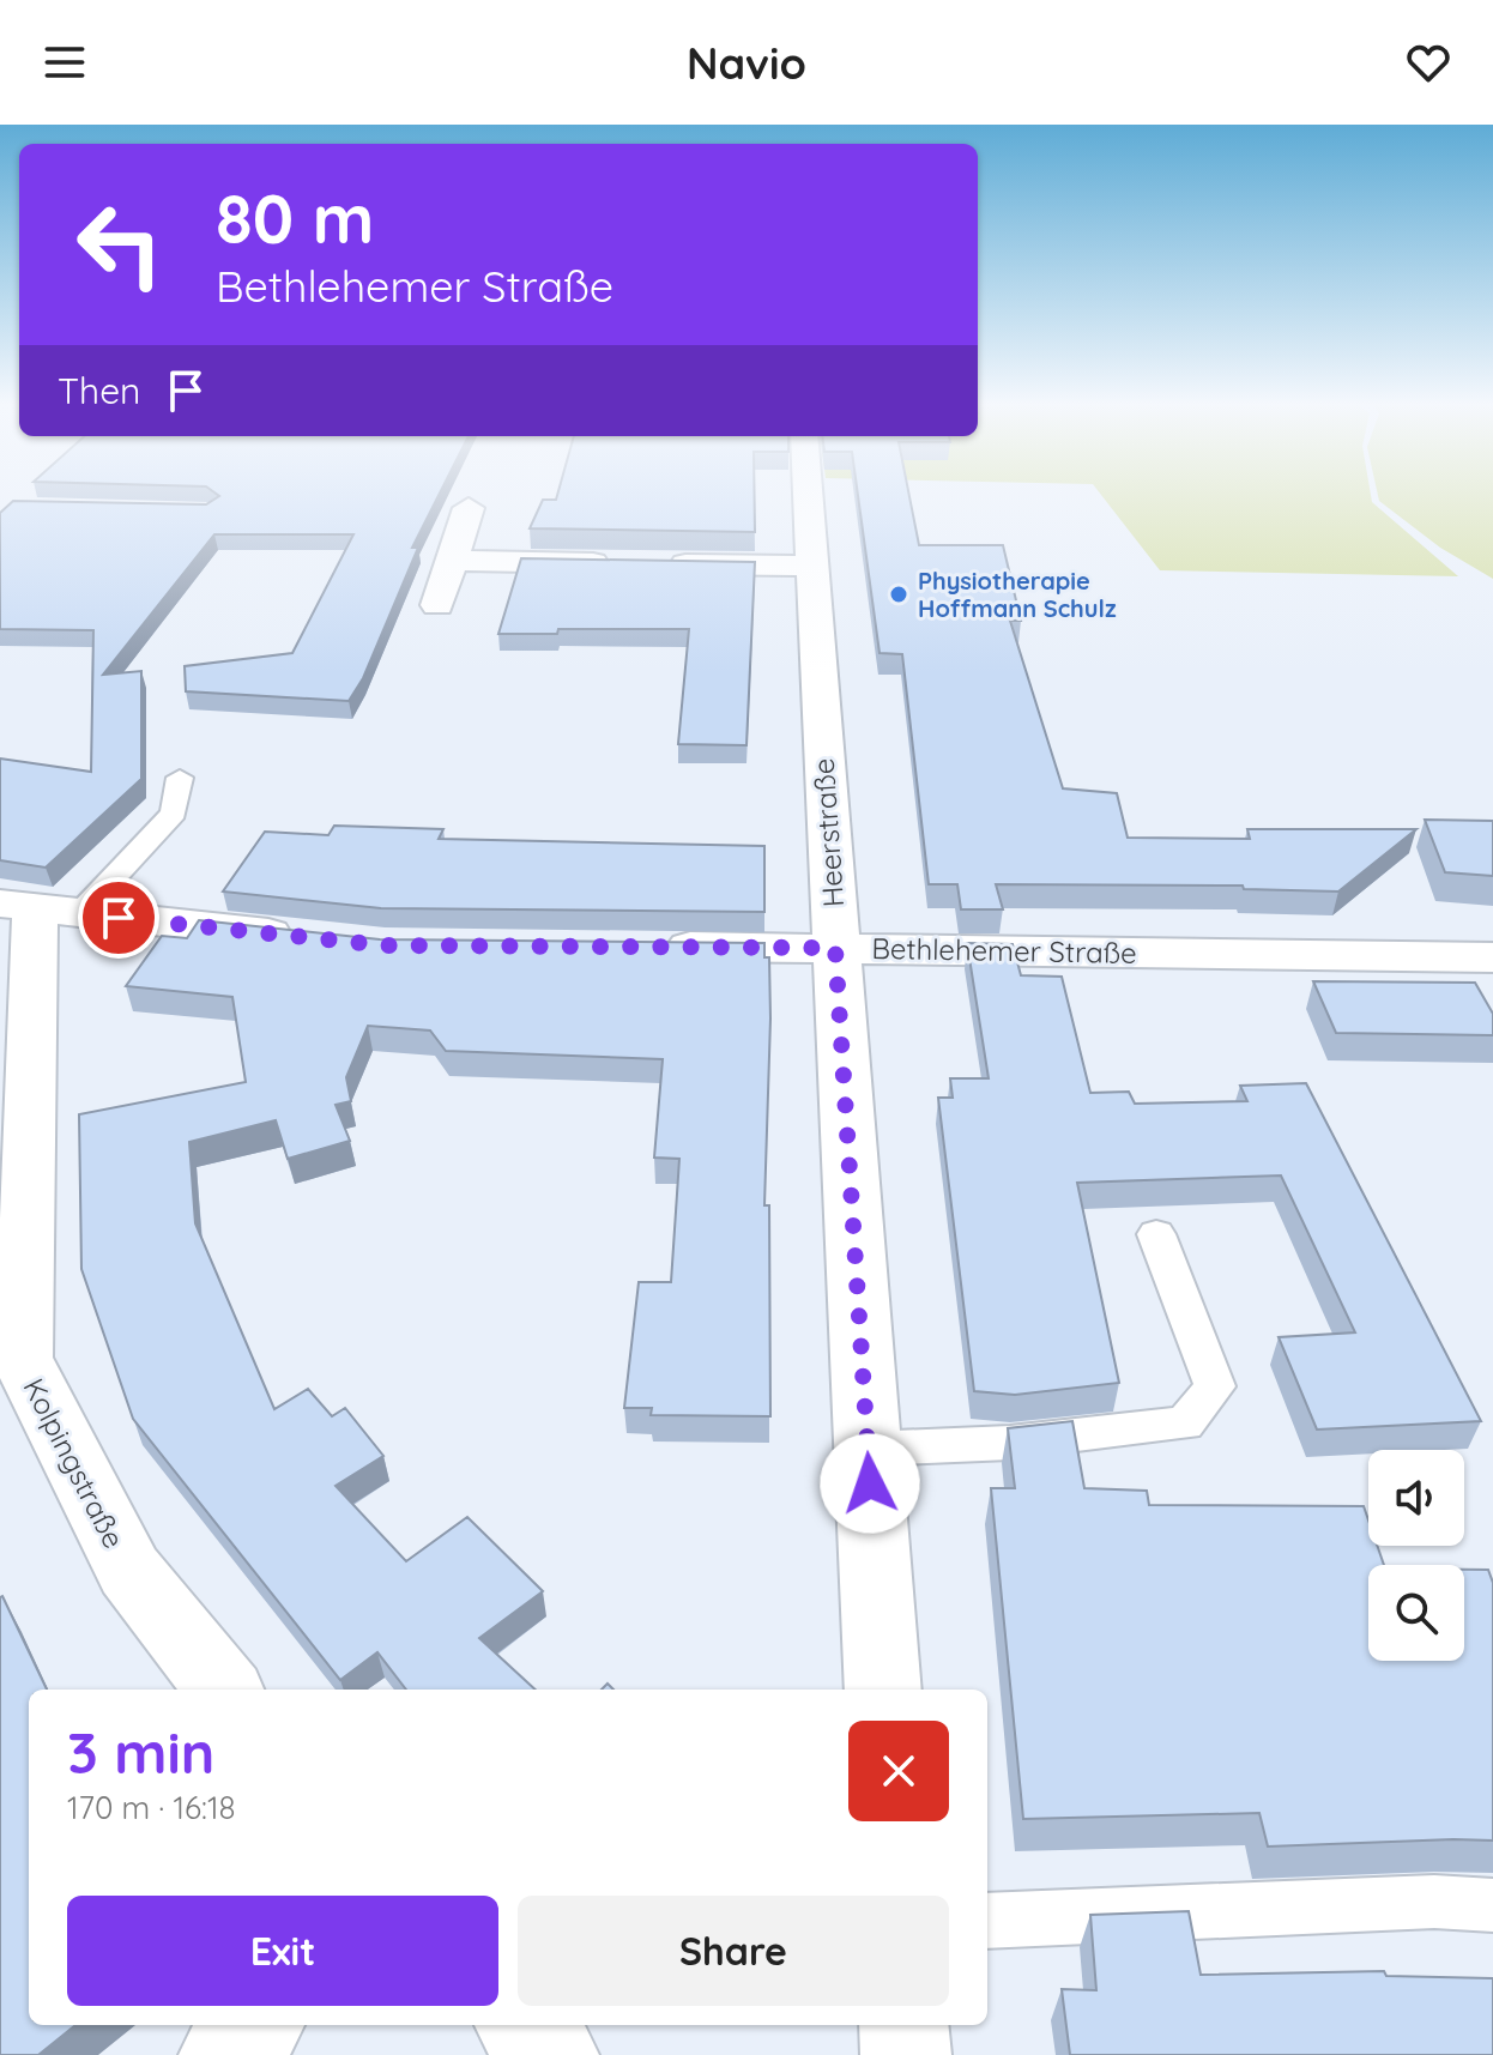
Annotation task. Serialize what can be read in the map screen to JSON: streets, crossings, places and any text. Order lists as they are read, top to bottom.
{
  "streets": {
    "street": ["Heerstraße", "Bethlehemer Straße", "Kolpingstraße"]
  },
  "crossings": [
    ["Heerstraße", "Bethlehemer Straße"]
  ],
  "places": ["Physiotherapie Hoffmann Schulz"],
  "page": {
    "header": "Navio",
    "turn": ["80 m", "Bethlehemer Straße"],
    "then": "Then",
    "heading": ["3 min", "170 m · 16:18"],
    "buttons": ["Exit", "Share"]
  }
}
